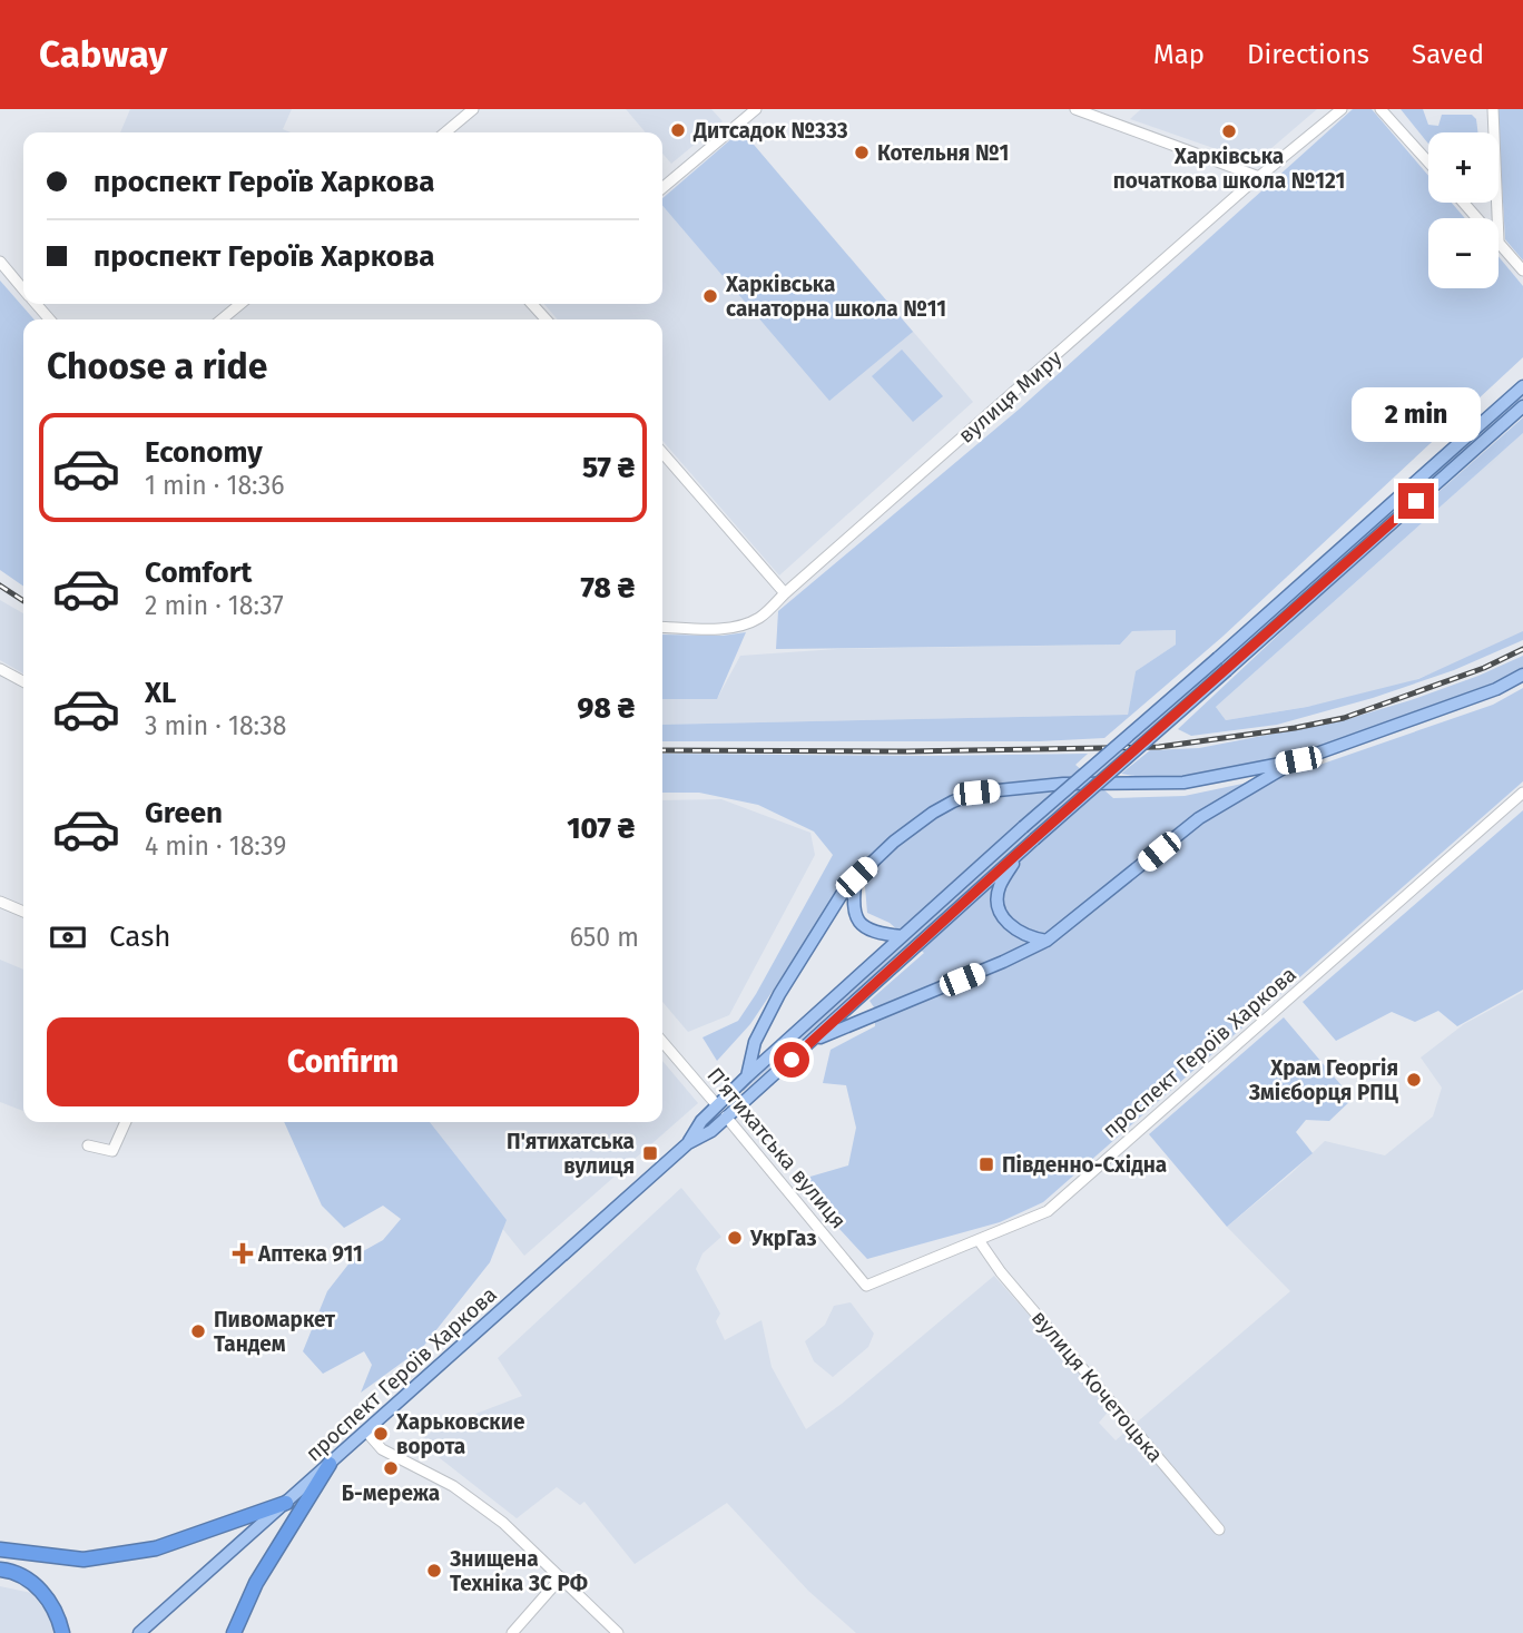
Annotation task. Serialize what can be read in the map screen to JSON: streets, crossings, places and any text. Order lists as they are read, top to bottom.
{
  "streets": {
    "main road": ["проспект Героїв Харкова", "П’ятихатська вулиця"],
    "street": ["вулиця Миру", "вулиця Кочетоцька"]
  },
  "crossings": [
    ["проспект Героїв Харкова", "П’ятихатська вулиця"],
    ["проспект Героїв Харкова", "вулиця Кочетоцька"]
  ],
  "places": {
    "other": [
      "Дитсадок №333",
      "Харківська початкова школа №121",
      "Котельня №1",
      "Харківська санаторна школа №11",
      "Храм Георгія Змієборця РПЦ",
      "УкрГаз",
      "Пивомаркет Тандем",
      "Харьковские ворота",
      "Б-мережа",
      "Знищена Техніка ЗС РФ"
    ],
    "transit": ["П'ятихатська вулиця", "Південно-Східна"],
    "health": ["Аптека 911"]
  },
  "page": {
    "header": "Cabway",
    "nav": ["Map", "Directions", "Saved"],
    "map_buttons": ["+", "−"],
    "banner": ["проспект Героїв Харкова", "проспект Героїв Харкова"],
    "heading": "Choose a ride",
    "bubble": "2 min",
    "list": [
      {
        "name": "Economy",
        "note": "1 min · 18:36",
        "value": "57 ₴"
      },
      {
        "name": "Comfort",
        "note": "2 min · 18:37",
        "value": "78 ₴"
      },
      {
        "name": "XL",
        "note": "3 min · 18:38",
        "value": "98 ₴"
      },
      {
        "name": "Green",
        "note": "4 min · 18:39",
        "value": "107 ₴"
      }
    ],
    "pay": ["Cash", "650 m"],
    "buttons": "Confirm"
  }
}
